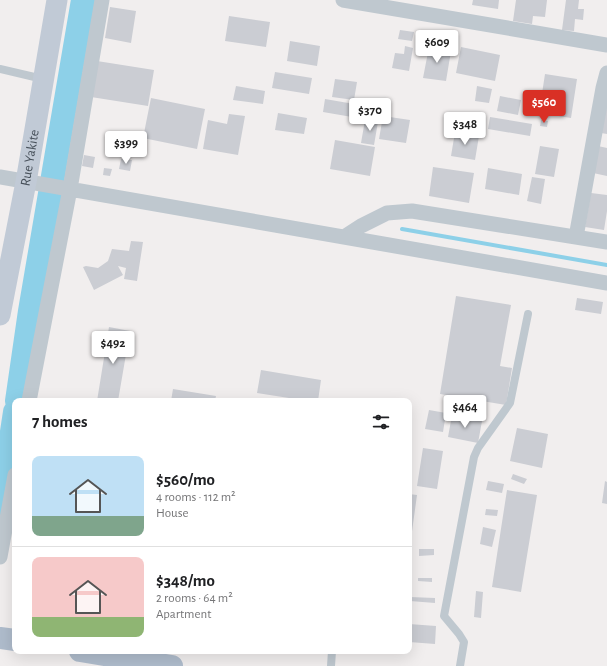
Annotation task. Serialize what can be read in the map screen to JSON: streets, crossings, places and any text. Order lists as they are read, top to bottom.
{
  "streets": {
    "main road": ["Rue Yakite"]
  },
  "page": {
    "price": [
      "$609",
      "$560",
      "$370",
      "$348",
      "$399",
      "$492",
      "$464"
    ],
    "heading": "7 homes",
    "list": [
      {
        "name": "$560/mo",
        "note": "4 rooms · 112 m² · House"
      },
      {
        "name": "$348/mo",
        "note": "2 rooms · 64 m² · Apartment"
      }
    ]
  }
}
